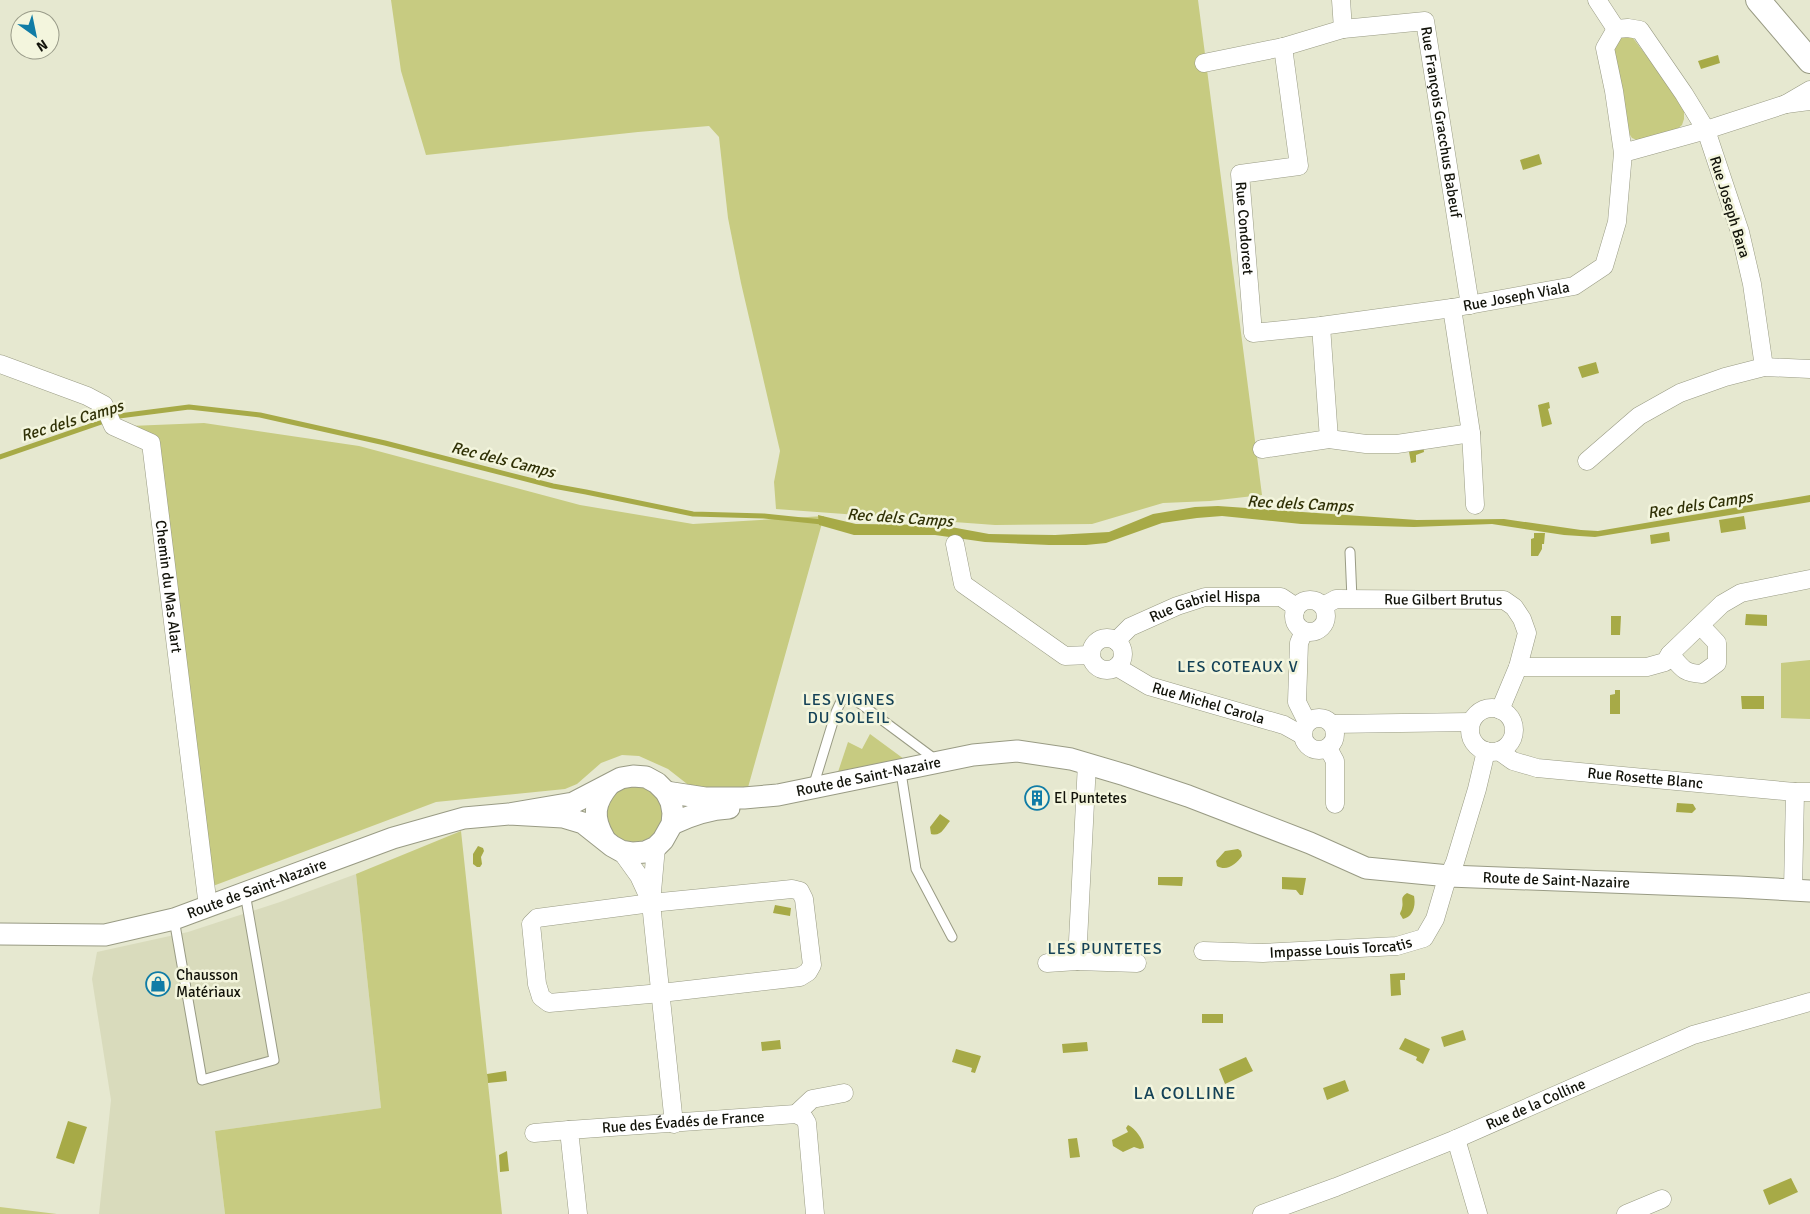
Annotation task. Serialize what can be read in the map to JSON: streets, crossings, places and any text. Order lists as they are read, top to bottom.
{
  "streets": {
    "street": [
      "Rue François Gracchus Babeuf",
      "Rue Joseph Bara",
      "Rue Condorcet",
      "Rue Joseph Viala",
      "Chemin du Mas Alart",
      "Rue Gilbert Brutus",
      "Rue Gabriel Hispa",
      "Rue Michel Carola",
      "Route de Saint-Nazaire",
      "Rue Rosette Blanc",
      "Impasse Louis Torcatis",
      "Rue de la Colline",
      "Rue des Évadés de France"
    ]
  },
  "crossings": [
    ["Rue François Gracchus Babeuf", "Rue Joseph Viala"],
    ["Rue Condorcet", "Rue Joseph Viala"],
    ["Chemin du Mas Alart", "Route de Saint-Nazaire"],
    ["Rue Gilbert Brutus", "Rue Gabriel Hispa"],
    ["Rue Gilbert Brutus", "Rue Rosette Blanc"],
    ["Rue Gabriel Hispa", "Rue Michel Carola"],
    ["Route de Saint-Nazaire", "Impasse Louis Torcatis"]
  ],
  "districts": [
    "LES COTEAUX V",
    "LES VIGNES DU SOLEIL",
    "LES PUNTETES",
    "LA COLLINE"
  ],
  "water": ["Rec dels Camps"],
  "places": {
    "building": ["El Puntetes"],
    "shop": ["Chausson Matériaux"]
  },
  "north": "bottom right"
}
